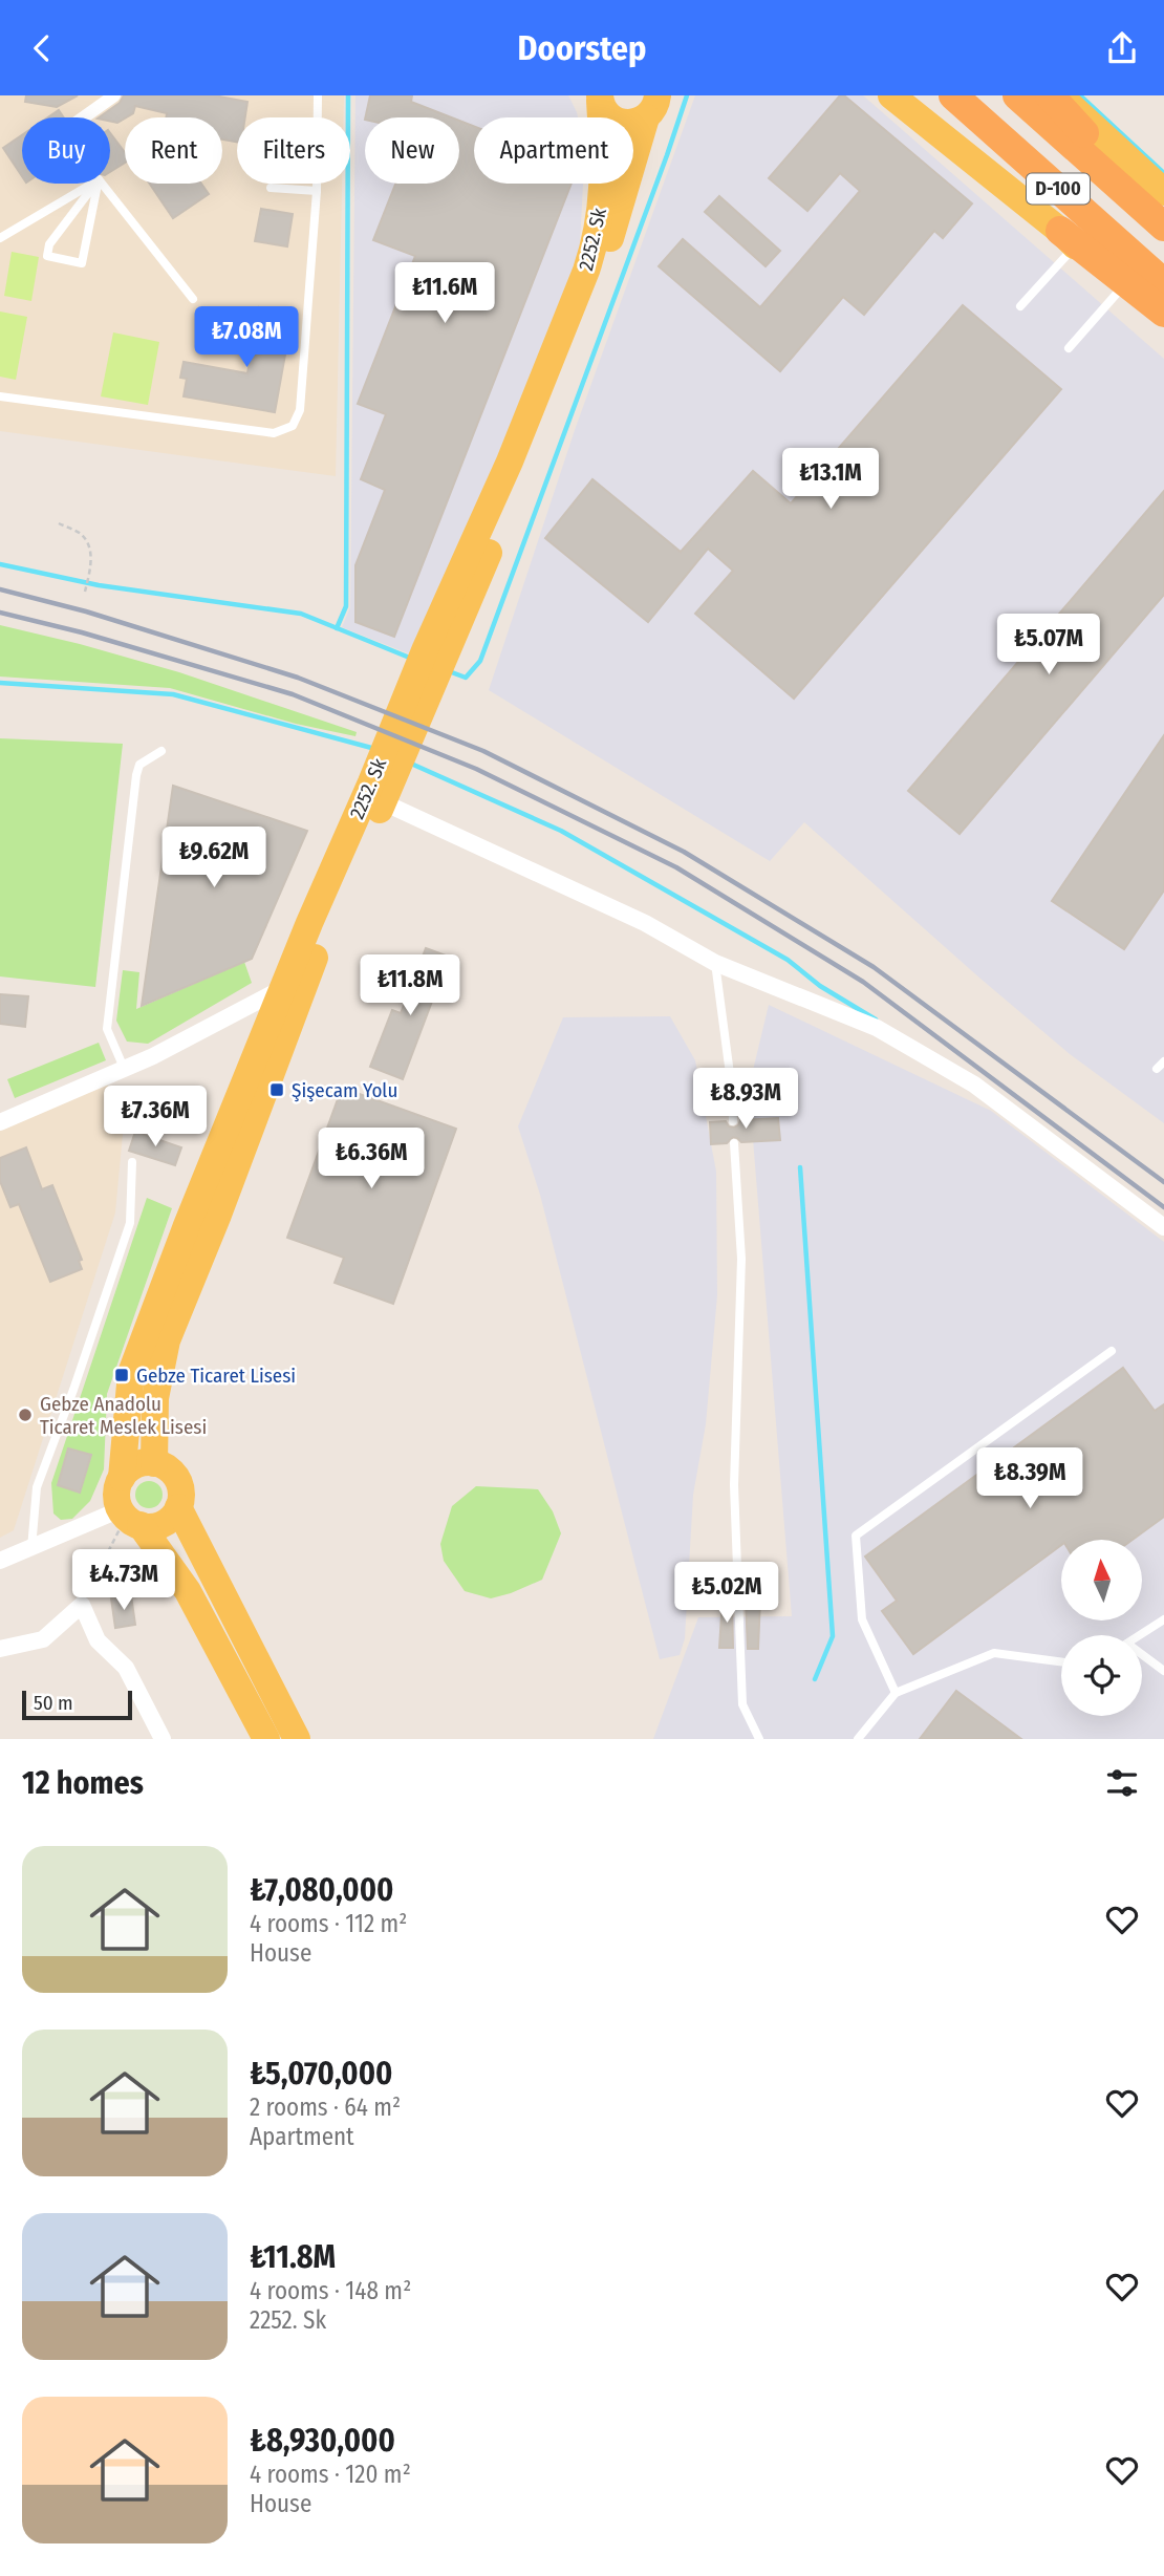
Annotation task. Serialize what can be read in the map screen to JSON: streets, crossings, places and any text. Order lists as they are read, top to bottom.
{
  "streets": {
    "highway": ["D-100"],
    "main road": ["2252. Sk"]
  },
  "places": {
    "transit": ["Şişecam Yolu", "Gebze Ticaret Lisesi"],
    "other": ["Gebze Anadolu Ticaret Meslek Lisesi"]
  },
  "scale_bar": "50 m",
  "north": "top",
  "page": {
    "header": "Doorstep",
    "chip": [
      "Buy",
      "Rent",
      "Filters",
      "New",
      "Apartment"
    ],
    "price": [
      "₺11.6M",
      "₺7.08M",
      "₺13.1M",
      "₺5.07M",
      "₺9.62M",
      "₺11.8M",
      "₺8.93M",
      "₺7.36M",
      "₺6.36M",
      "₺8.39M",
      "₺4.73M",
      "₺5.02M"
    ],
    "scale": "50 m",
    "heading": "12 homes",
    "list": [
      {
        "name": "₺7,080,000",
        "note": "4 rooms · 112 m² · House"
      },
      {
        "name": "₺5,070,000",
        "note": "2 rooms · 64 m² · Apartment"
      },
      {
        "name": "₺11.8M",
        "note": "4 rooms · 148 m² · 2252. Sk"
      },
      {
        "name": "₺8,930,000",
        "note": "4 rooms · 120 m² · House"
      }
    ]
  }
}
